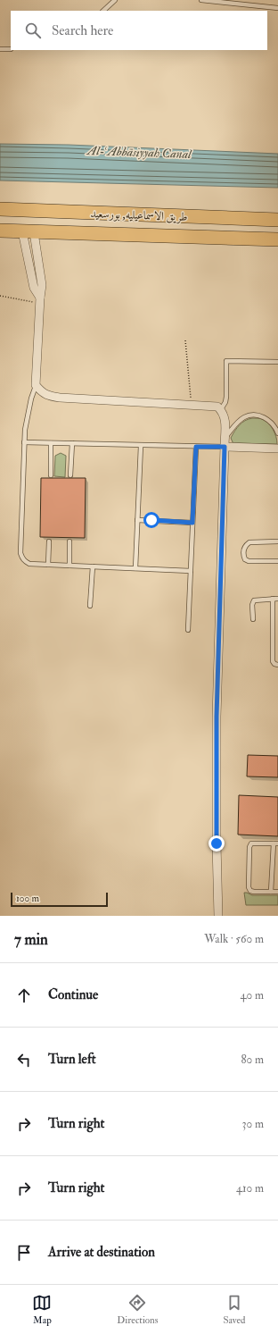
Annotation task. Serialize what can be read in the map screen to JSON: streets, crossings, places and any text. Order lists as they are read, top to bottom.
{
  "streets": {
    "highway": ["طريق الاسماعيليه, بورسعيد"]
  },
  "water": ["Al-ʿAbbāsiyyah Canal"],
  "scale_bar": "100 m",
  "page": {
    "search": "Search here",
    "scale": "100 m",
    "heading": ["7 min", "Walk · 560 m"],
    "list": [
      ["Continue", "40 m"],
      ["Turn left", "80 m"],
      ["Turn right", "30 m"],
      ["Turn right", "410 m"],
      "Arrive at destination"
    ],
    "nav": ["Map", "Directions", "Saved"]
  }
}
